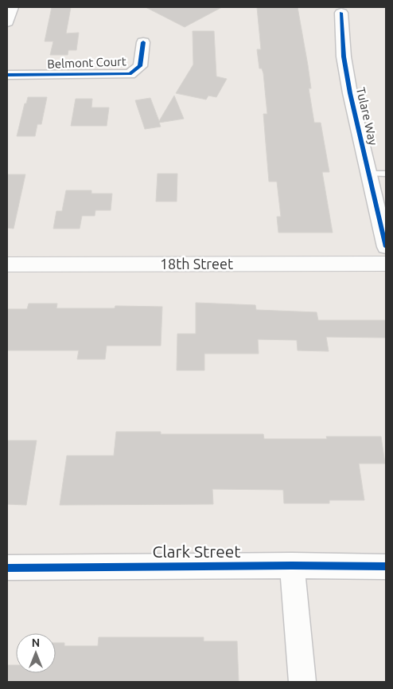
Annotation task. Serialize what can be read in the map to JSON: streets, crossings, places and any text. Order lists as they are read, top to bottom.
{
  "streets": {
    "main road": ["18th Street"],
    "street": ["Belmont Court", "Tulare Way", "Clark Street"]
  },
  "north": "top"
}
